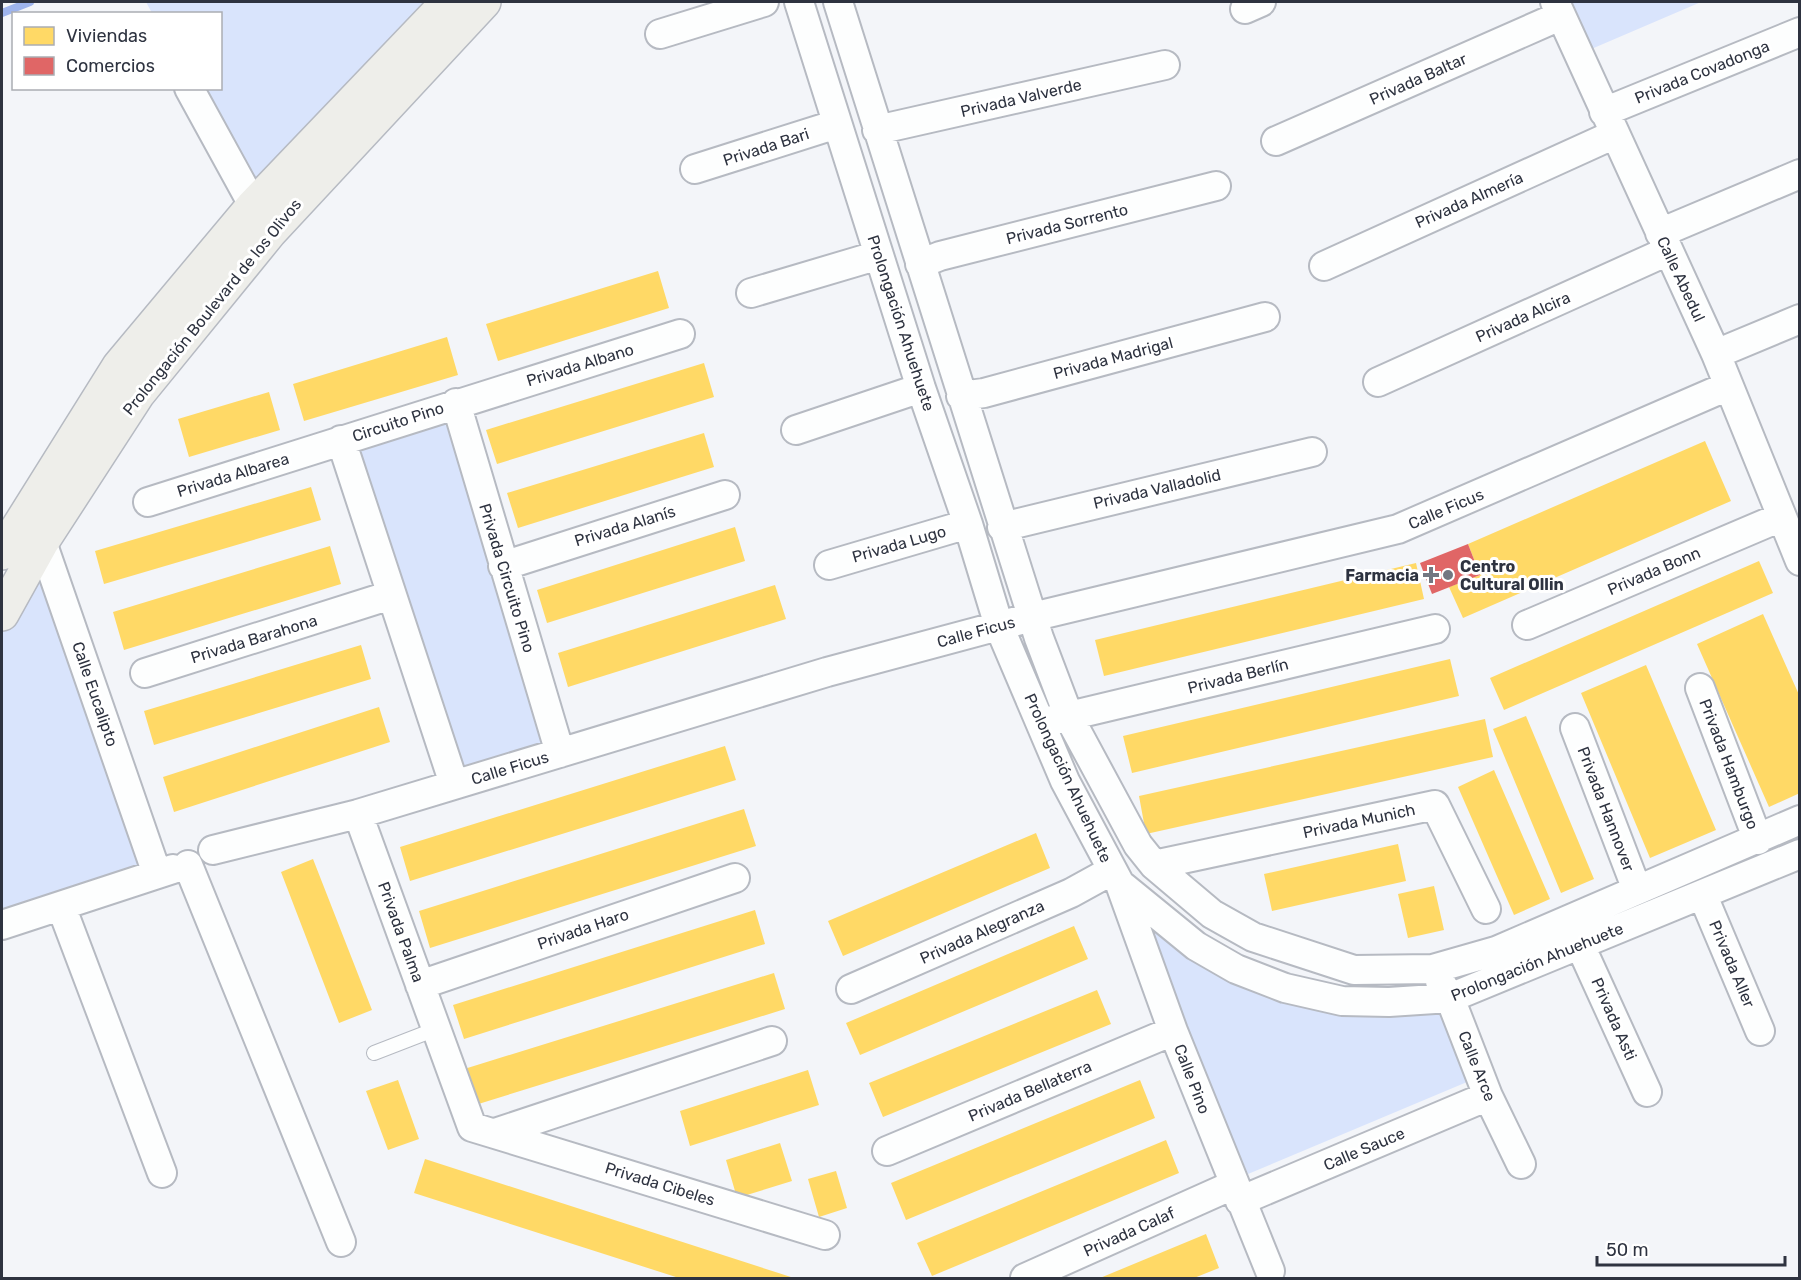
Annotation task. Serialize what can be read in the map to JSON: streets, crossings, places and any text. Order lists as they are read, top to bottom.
{
  "streets": {
    "street": [
      "Privada Covadonga",
      "Privada Baltar",
      "Privada Valverde",
      "Privada Bari",
      "Privada Almería",
      "Privada Sorrento",
      "Calle Abedul",
      "Prolongación Boulevard de los Olivos",
      "Privada Alcira",
      "Prolongación Ahuehuete",
      "Privada Madrigal",
      "Privada Albano",
      "Circuito Pino",
      "Privada Albarea",
      "Privada Valladolid",
      "Calle Ficus",
      "Privada Alanís",
      "Privada Lugo",
      "Privada Bonn",
      "Privada Circuito Pino",
      "Privada Barahona",
      "Privada Berlín",
      "Calle Eucalipto",
      "Privada Hamburgo",
      "Privada Hannover",
      "Privada Munich",
      "Privada Haro",
      "Privada Palma",
      "Privada Alegranza",
      "Privada Aller",
      "Privada Asti",
      "Calle Arce",
      "Calle Pino",
      "Privada Bellaterra",
      "Calle Sauce",
      "Privada Cibeles",
      "Privada Calaf"
    ]
  },
  "crossings": [
    ["Privada Covadonga", "Privada Almería"],
    ["Privada Covadonga", "Calle Abedul"],
    ["Privada Baltar", "Calle Abedul"],
    ["Privada Valverde", "Prolongación Ahuehuete"],
    ["Privada Bari", "Prolongación Ahuehuete"],
    ["Privada Almería", "Calle Abedul"],
    ["Privada Sorrento", "Prolongación Ahuehuete"],
    ["Calle Abedul", "Privada Alcira"],
    ["Calle Abedul", "Calle Ficus"],
    ["Calle Abedul", "Privada Bonn"],
    ["Prolongación Boulevard de los Olivos", "Calle Eucalipto"],
    ["Prolongación Ahuehuete", "Privada Madrigal"],
    ["Prolongación Ahuehuete", "Privada Valladolid"],
    ["Prolongación Ahuehuete", "Calle Ficus"],
    ["Prolongación Ahuehuete", "Privada Lugo"],
    ["Prolongación Ahuehuete", "Privada Berlín"],
    ["Prolongación Ahuehuete", "Privada Hamburgo"],
    ["Prolongación Ahuehuete", "Privada Hannover"],
    ["Prolongación Ahuehuete", "Privada Munich"],
    ["Prolongación Ahuehuete", "Privada Alegranza"],
    ["Prolongación Ahuehuete", "Privada Aller"],
    ["Prolongación Ahuehuete", "Privada Asti"],
    ["Prolongación Ahuehuete", "Calle Arce"],
    ["Prolongación Ahuehuete", "Calle Pino"],
    ["Privada Albano", "Circuito Pino"],
    ["Privada Albano", "Privada Circuito Pino"],
    ["Circuito Pino", "Privada Albarea"],
    ["Circuito Pino", "Privada Circuito Pino"],
    ["Calle Ficus", "Privada Circuito Pino"],
    ["Calle Ficus", "Calle Eucalipto"],
    ["Calle Ficus", "Privada Palma"],
    ["Privada Alanís", "Privada Circuito Pino"],
    ["Privada Haro", "Privada Palma"],
    ["Privada Palma", "Privada Cibeles"],
    ["Privada Alegranza", "Calle Pino"],
    ["Calle Arce", "Calle Sauce"],
    ["Calle Pino", "Privada Bellaterra"],
    ["Calle Pino", "Calle Sauce"],
    ["Calle Pino", "Privada Calaf"],
    ["Calle Sauce", "Privada Calaf"]
  ],
  "places": {
    "health": ["Farmacia"],
    "other": ["Centro Cultural Ollin"]
  },
  "legend": ["Viviendas", "Comercios"],
  "scale_bar": "50 m"
}
